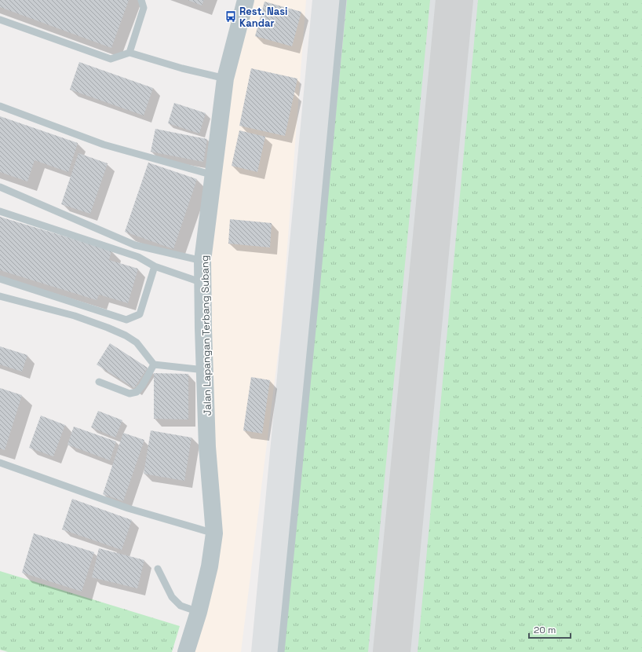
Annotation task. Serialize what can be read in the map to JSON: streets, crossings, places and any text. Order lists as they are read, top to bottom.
{
  "streets": {
    "street": ["Jalan Lapangan Terbang Subang"]
  },
  "places": {
    "bus stop": ["Rest. Nasi Kandar"]
  },
  "scale_bar": "20 m"
}
